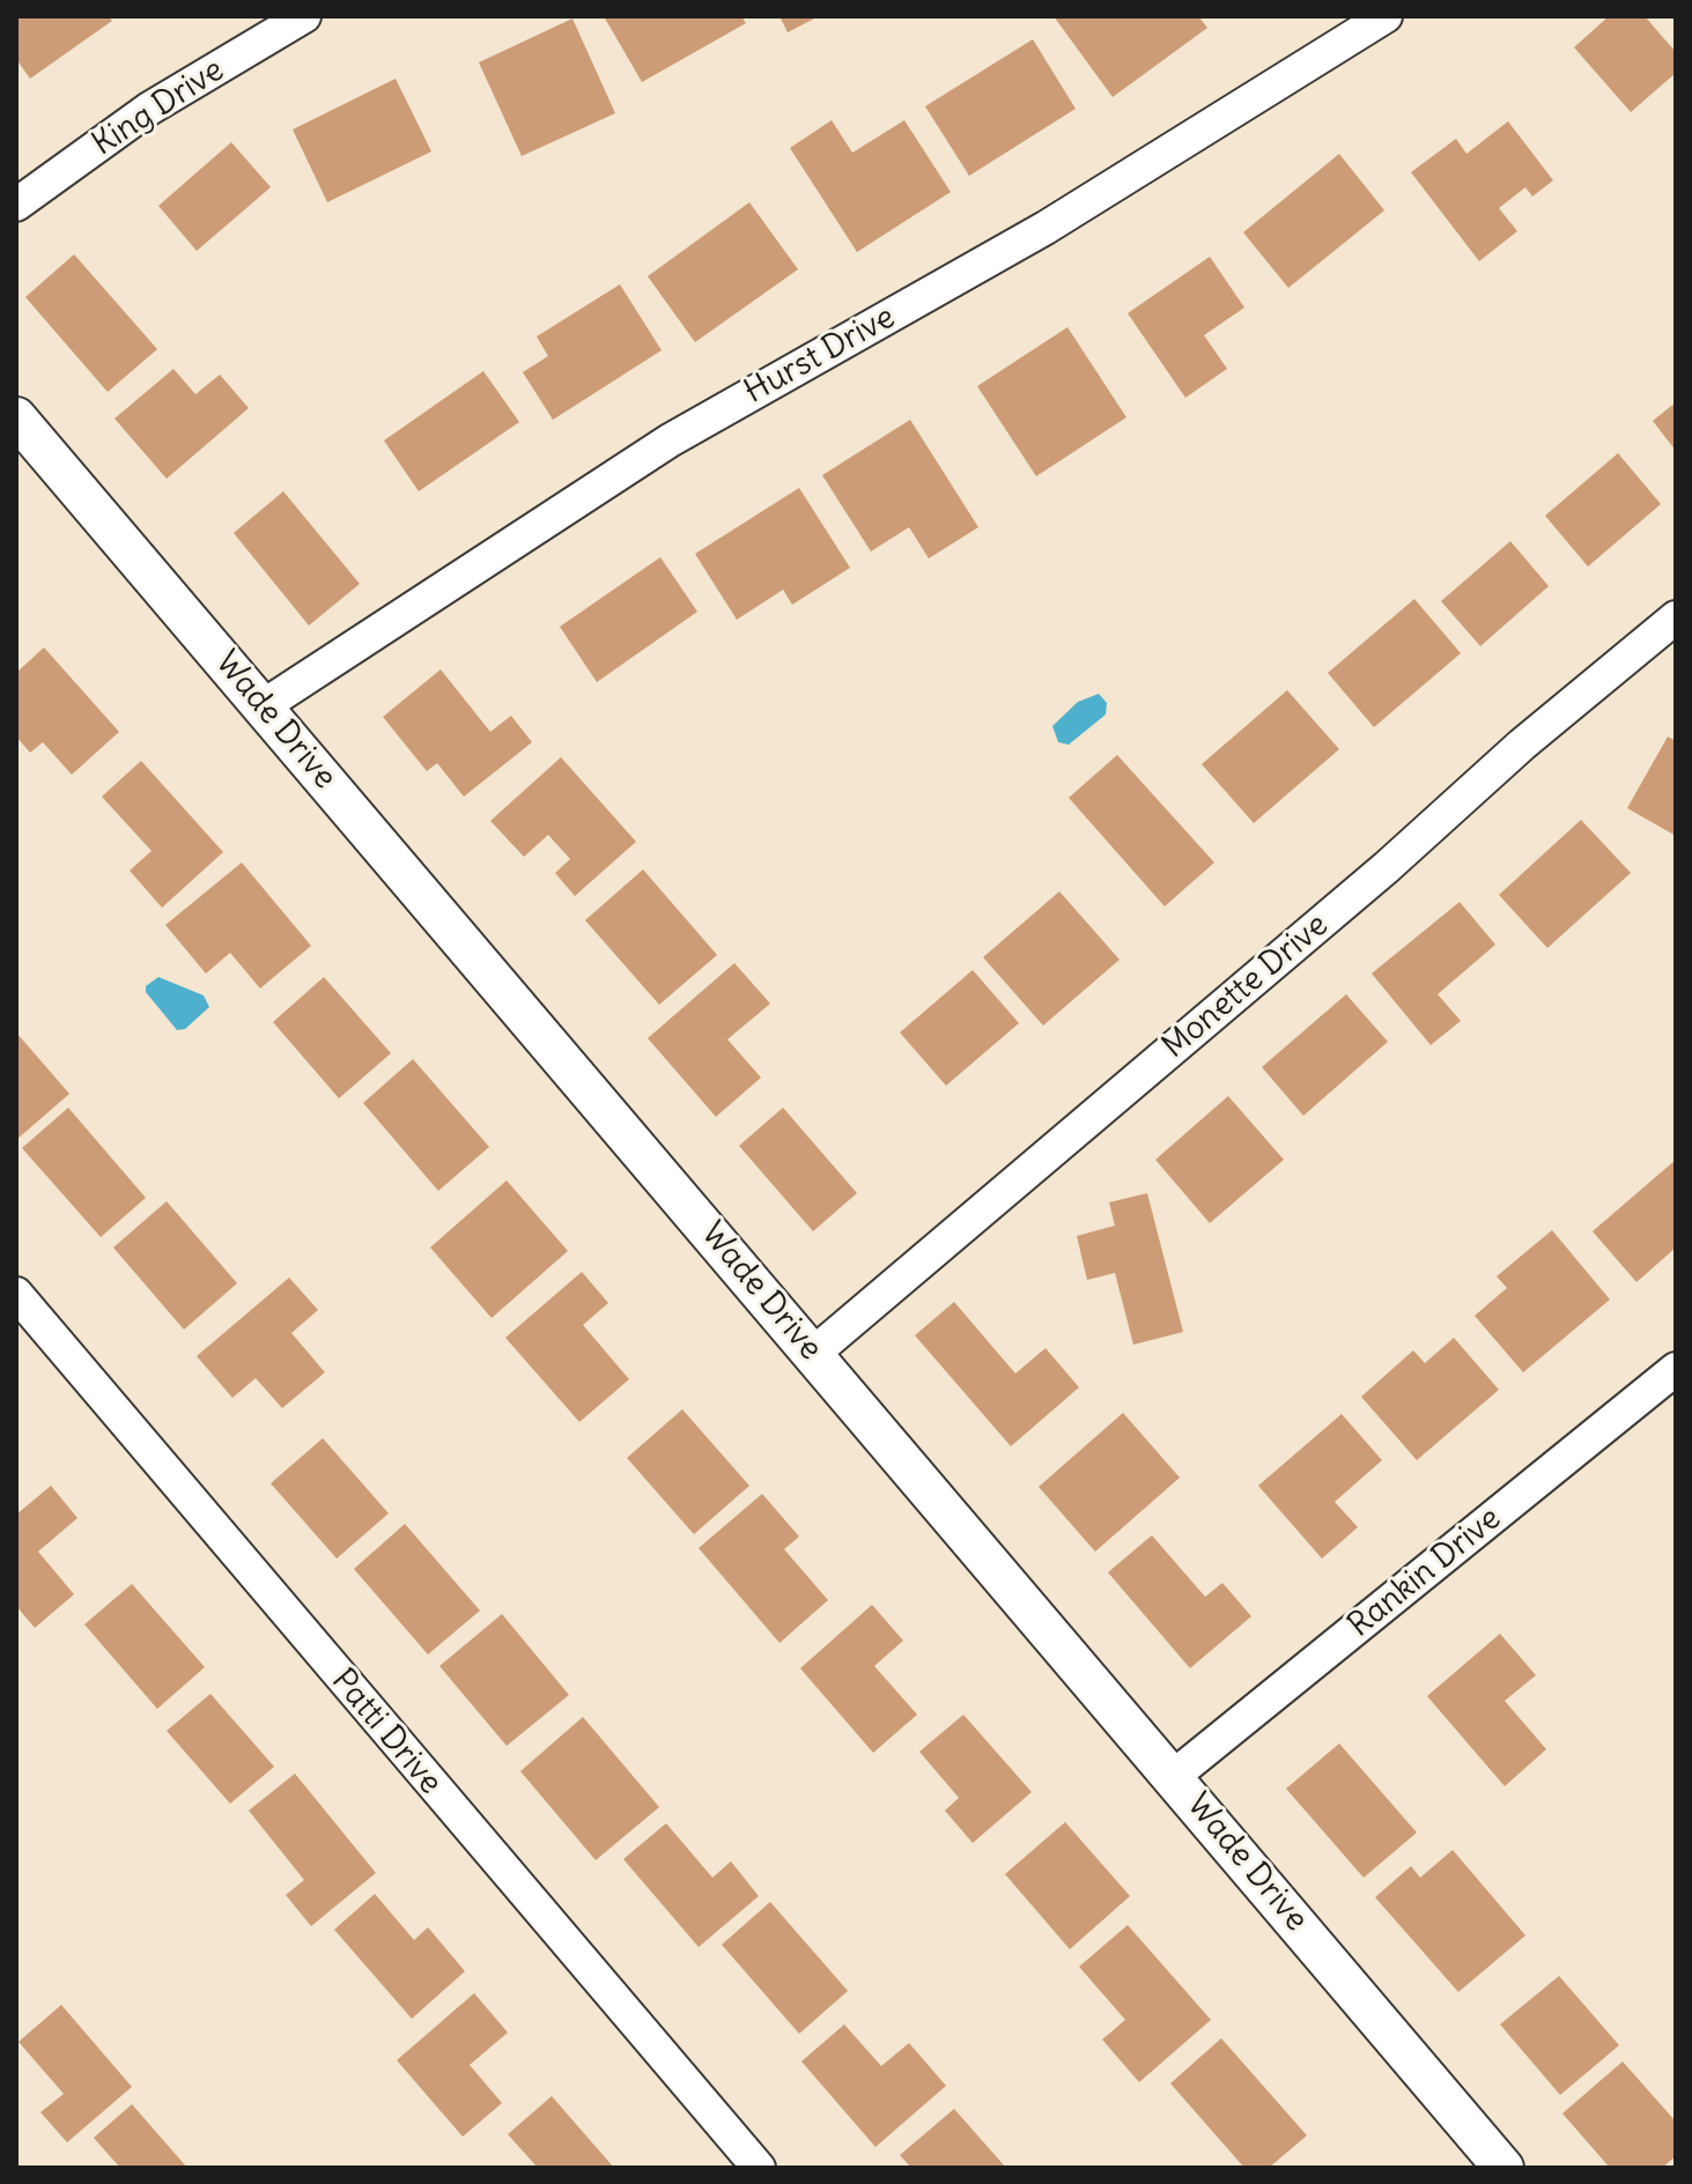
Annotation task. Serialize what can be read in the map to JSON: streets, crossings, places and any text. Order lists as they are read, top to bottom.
{
  "streets": {
    "street": [
      "King Drive",
      "Hurst Drive",
      "Wade Drive",
      "Monette Drive",
      "Rankin Drive",
      "Patti Drive"
    ]
  },
  "crossings": [
    ["Hurst Drive", "Wade Drive"],
    ["Wade Drive", "Monette Drive"],
    ["Wade Drive", "Rankin Drive"]
  ]
}
